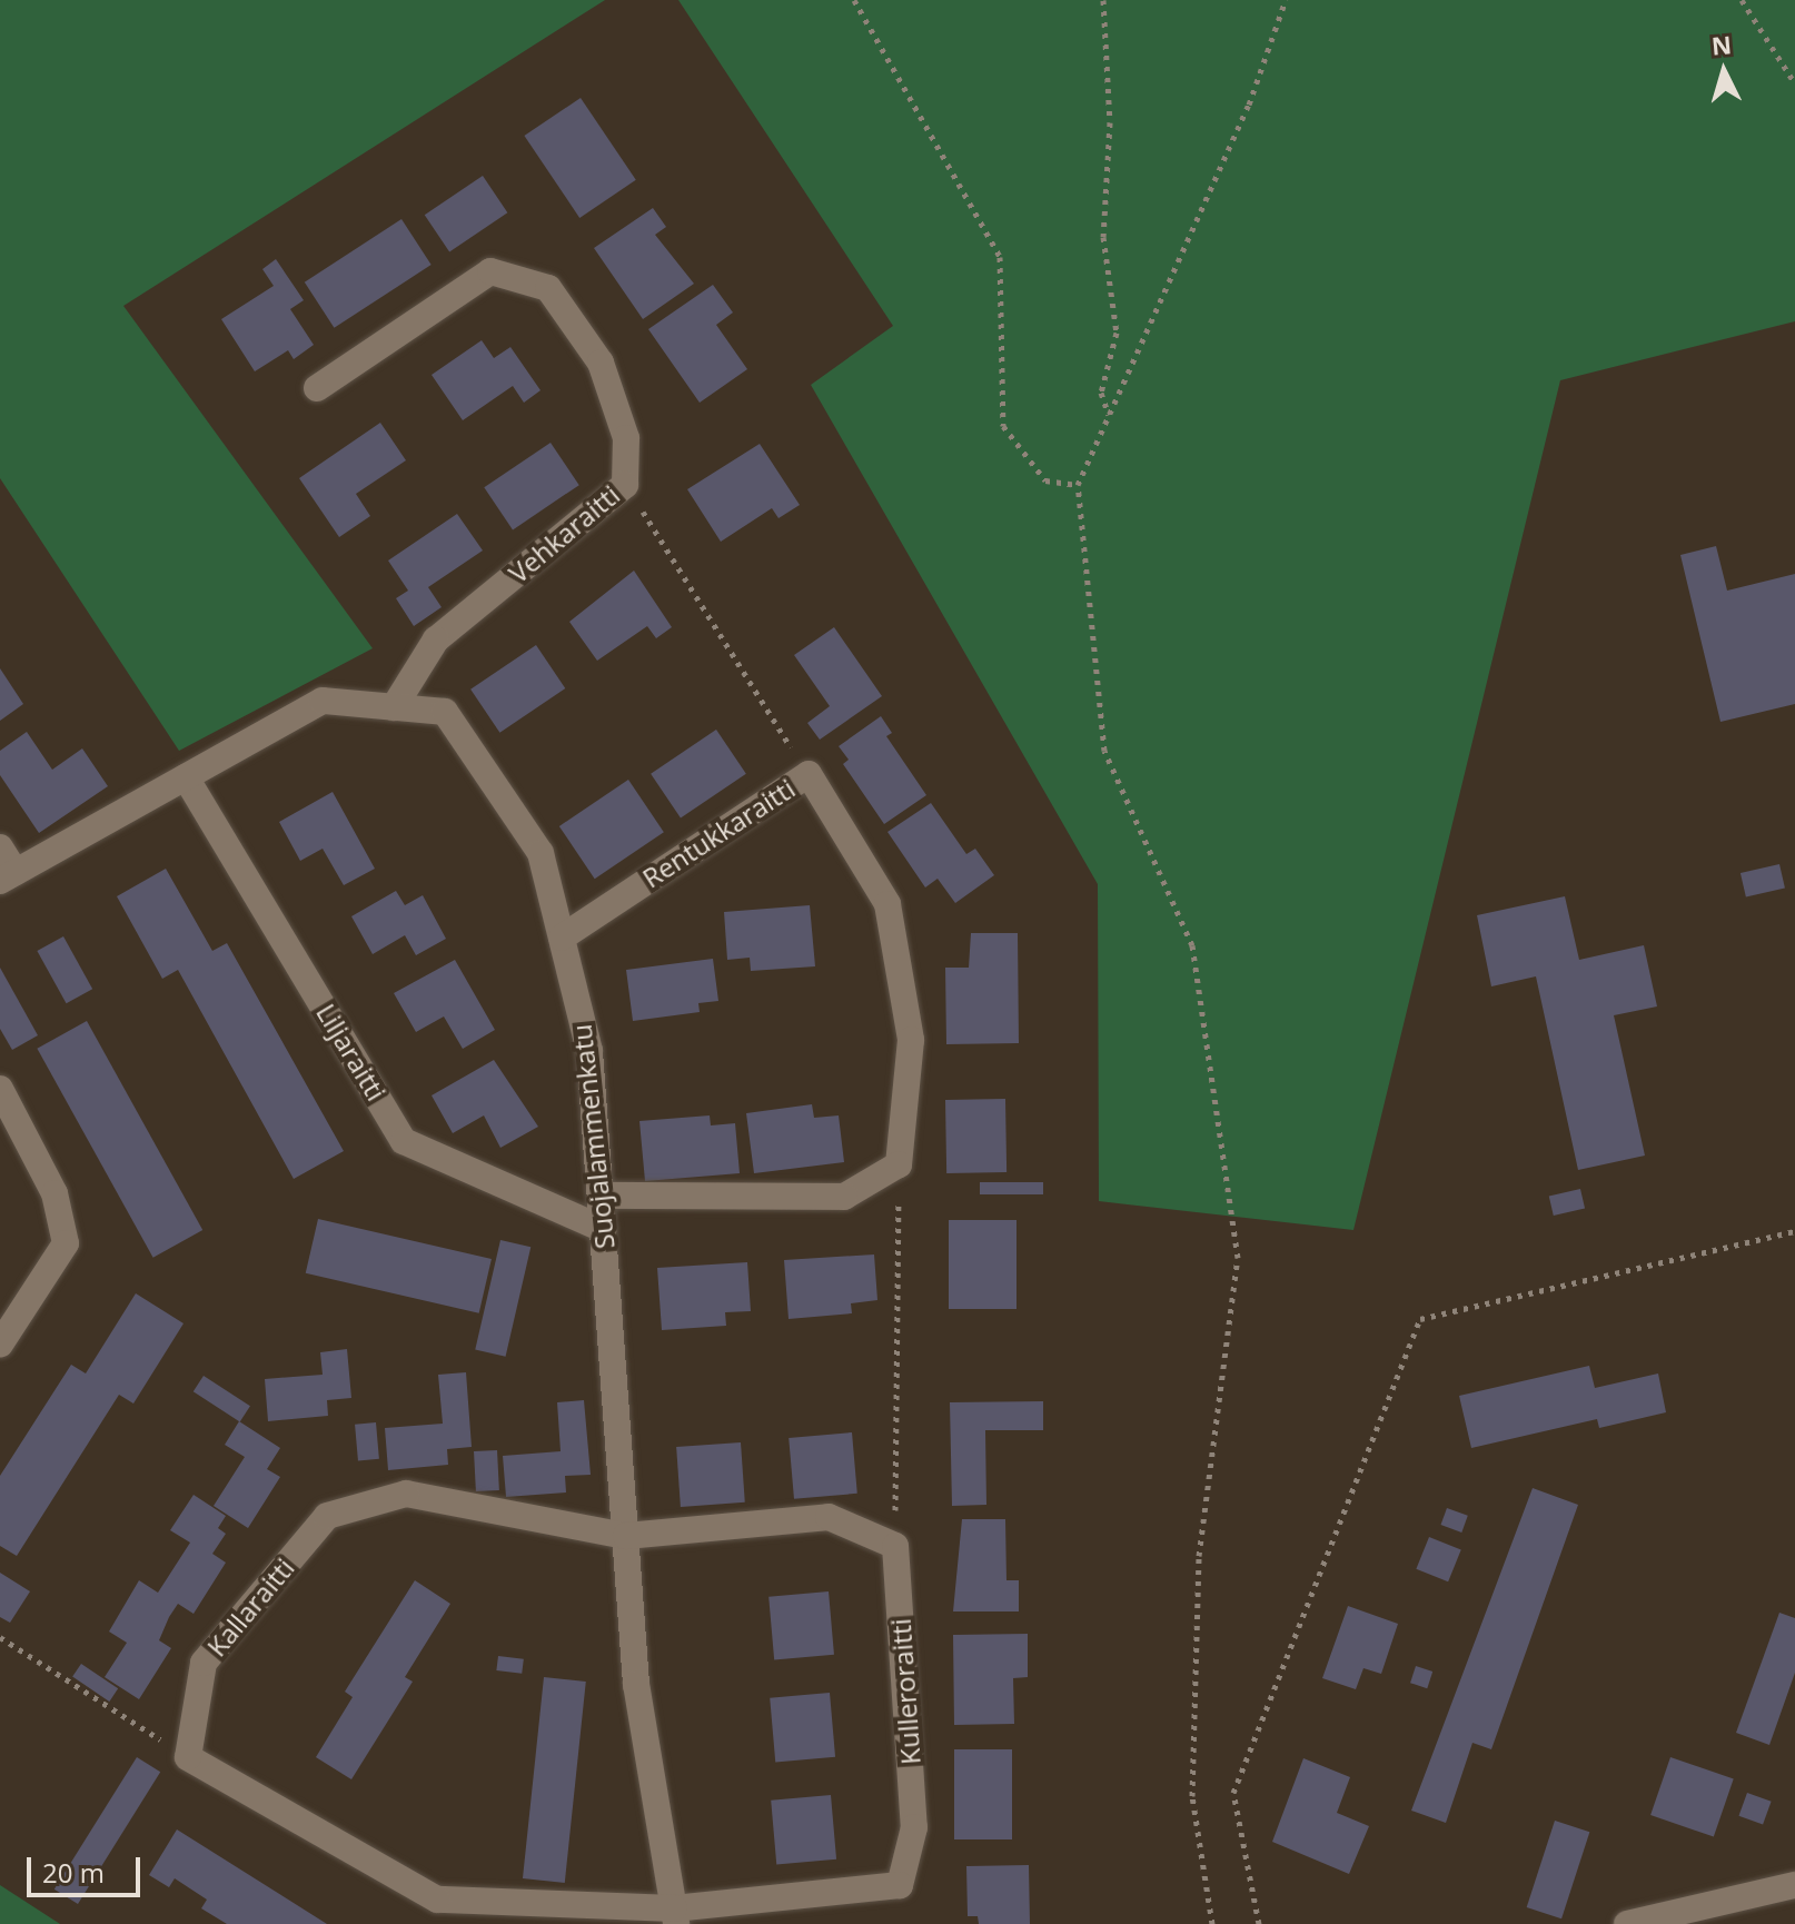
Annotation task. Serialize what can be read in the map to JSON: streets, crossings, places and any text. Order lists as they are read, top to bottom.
{
  "streets": {
    "street": [
      "Vehkaraitti",
      "Rentukkaraitti",
      "Liljaraitti",
      "Suojalammenkatu",
      "Kallaraitti",
      "Kulleroraitti"
    ]
  },
  "crossings": [
    ["Vehkaraitti", "Suojalammenkatu"],
    ["Rentukkaraitti", "Suojalammenkatu"],
    ["Liljaraitti", "Suojalammenkatu"],
    ["Suojalammenkatu", "Kallaraitti"],
    ["Suojalammenkatu", "Kulleroraitti"]
  ],
  "scale_bar": "20 m",
  "north": "top"
}
